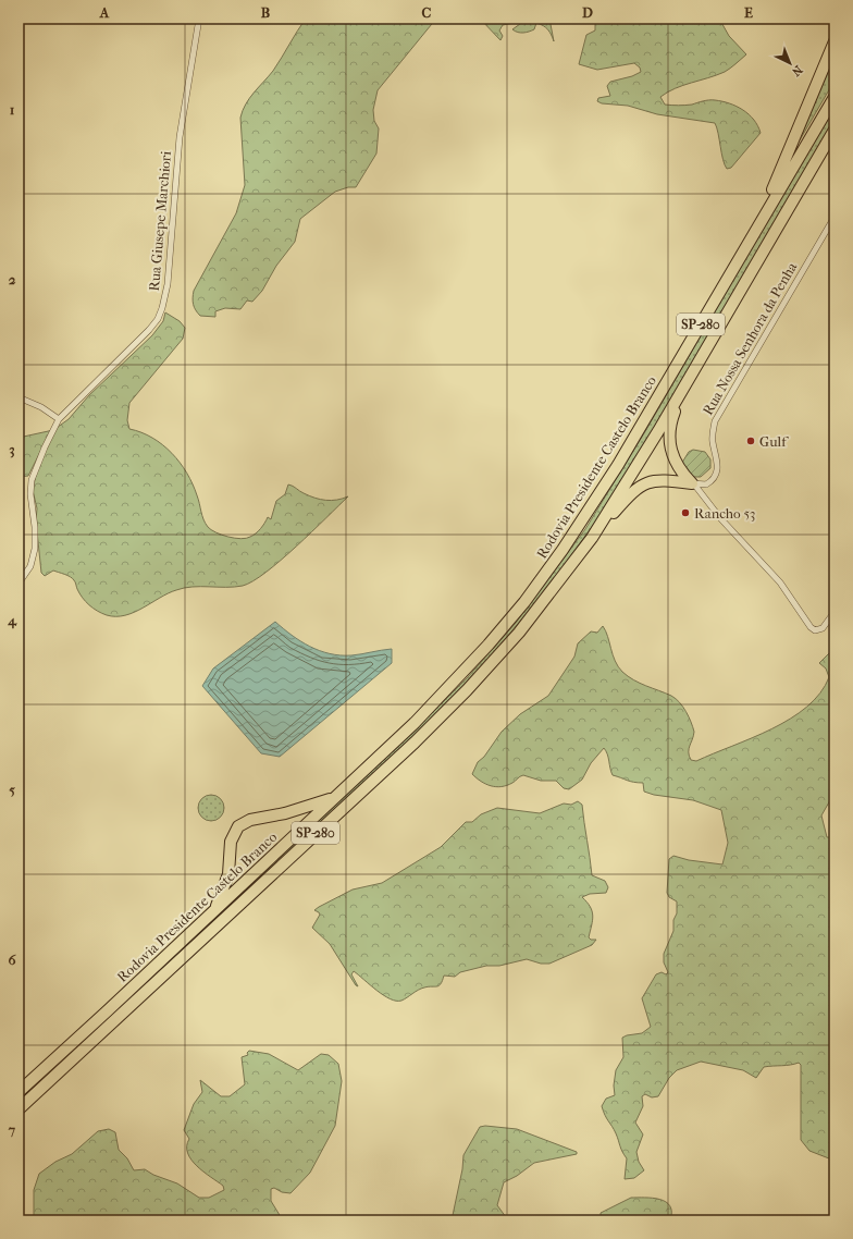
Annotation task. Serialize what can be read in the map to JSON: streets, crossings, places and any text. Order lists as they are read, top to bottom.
{
  "streets": {
    "highway": ["SP-280", "Rodovia Presidente Castelo Branco"],
    "street": ["Rua Giusepe Marchiori", "Rua Nossa Senhora da Penha"]
  },
  "places": ["Gulf", "Rancho 53"],
  "north": "bottom right",
  "grid": {
    "columns": [
      "A",
      "B",
      "C",
      "D",
      "E"
    ],
    "rows": [
      "1",
      "2",
      "3",
      "4",
      "5",
      "6",
      "7"
    ]
  }
}
